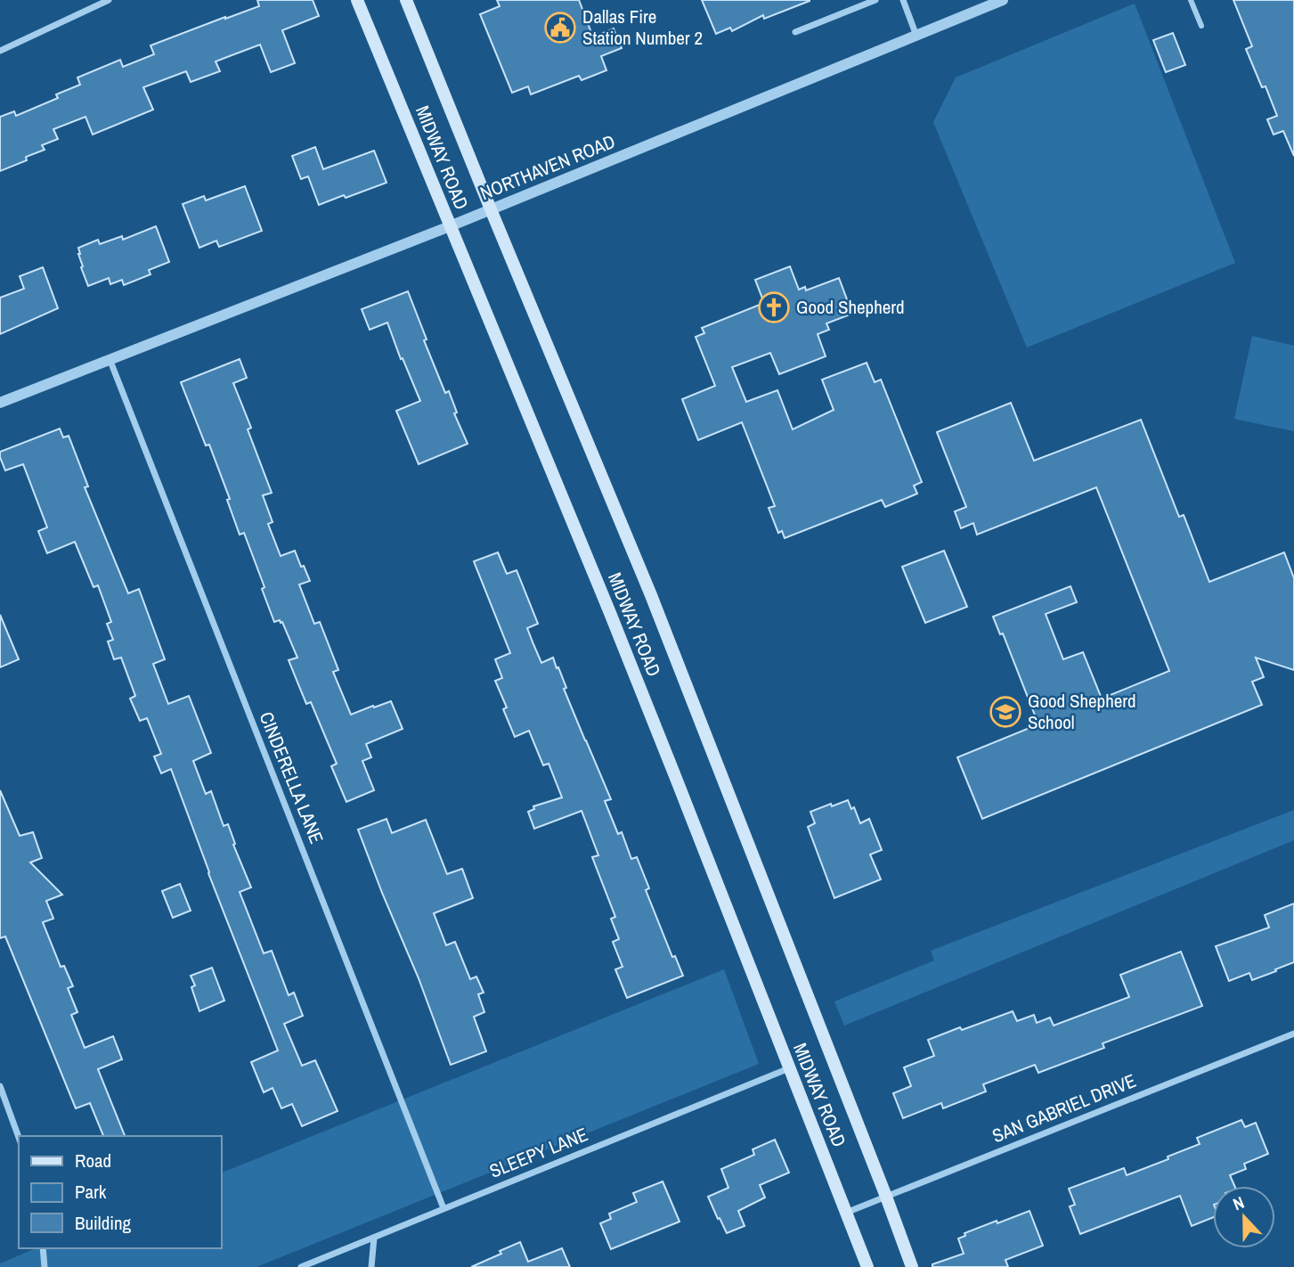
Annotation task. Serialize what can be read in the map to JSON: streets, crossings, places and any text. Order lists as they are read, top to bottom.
{
  "streets": {
    "main road": ["MIDWAY ROAD"],
    "street": [
      "NORTHAVEN ROAD",
      "CINDERELLA LANE",
      "SAN GABRIEL DRIVE",
      "SLEEPY LANE"
    ]
  },
  "crossings": [
    ["MIDWAY ROAD", "NORTHAVEN ROAD"],
    ["MIDWAY ROAD", "SAN GABRIEL DRIVE"],
    ["MIDWAY ROAD", "SLEEPY LANE"],
    ["NORTHAVEN ROAD", "CINDERELLA LANE"],
    ["CINDERELLA LANE", "SLEEPY LANE"]
  ],
  "places": {
    "public building": ["Dallas Fire Station Number 2"],
    "church": ["Good Shepherd"],
    "school or university": ["Good Shepherd School"]
  },
  "legend": ["Road", "Park", "Building"],
  "north": "top"
}
